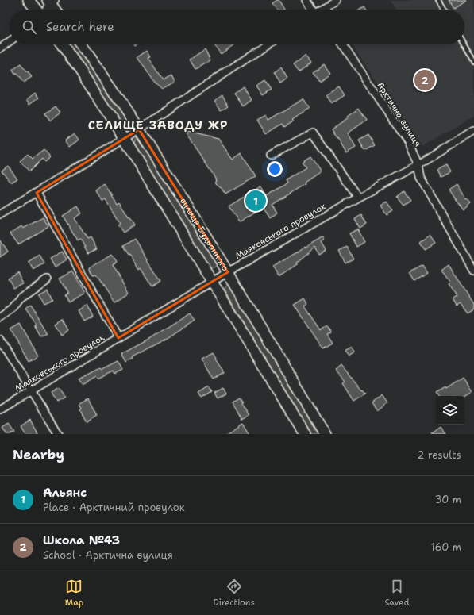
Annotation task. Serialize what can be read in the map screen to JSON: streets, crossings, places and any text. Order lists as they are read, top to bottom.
{
  "streets": {
    "main road": ["вулиця Будьонного"],
    "street": ["Арктична вулиця", "Маяковського провулок"]
  },
  "crossings": [
    ["Арктична вулиця", "Маяковського провулок"],
    ["Маяковського провулок", "вулиця Будьонного"]
  ],
  "districts": ["СЕЛИЩЕ ЗАВОДУ ЖР"],
  "page": {
    "search": "Search here",
    "pins": ["2", "1"],
    "heading": ["Nearby", "2 results"],
    "list": [
      {
        "mark": "1",
        "name": "Альянс",
        "note": "Place · Арктичний провулок",
        "value": "30 m"
      },
      {
        "mark": "2",
        "name": "Школа №43",
        "note": "School · Арктична вулиця",
        "value": "160 m"
      }
    ],
    "nav": ["Map", "Directions", "Saved"]
  }
}
